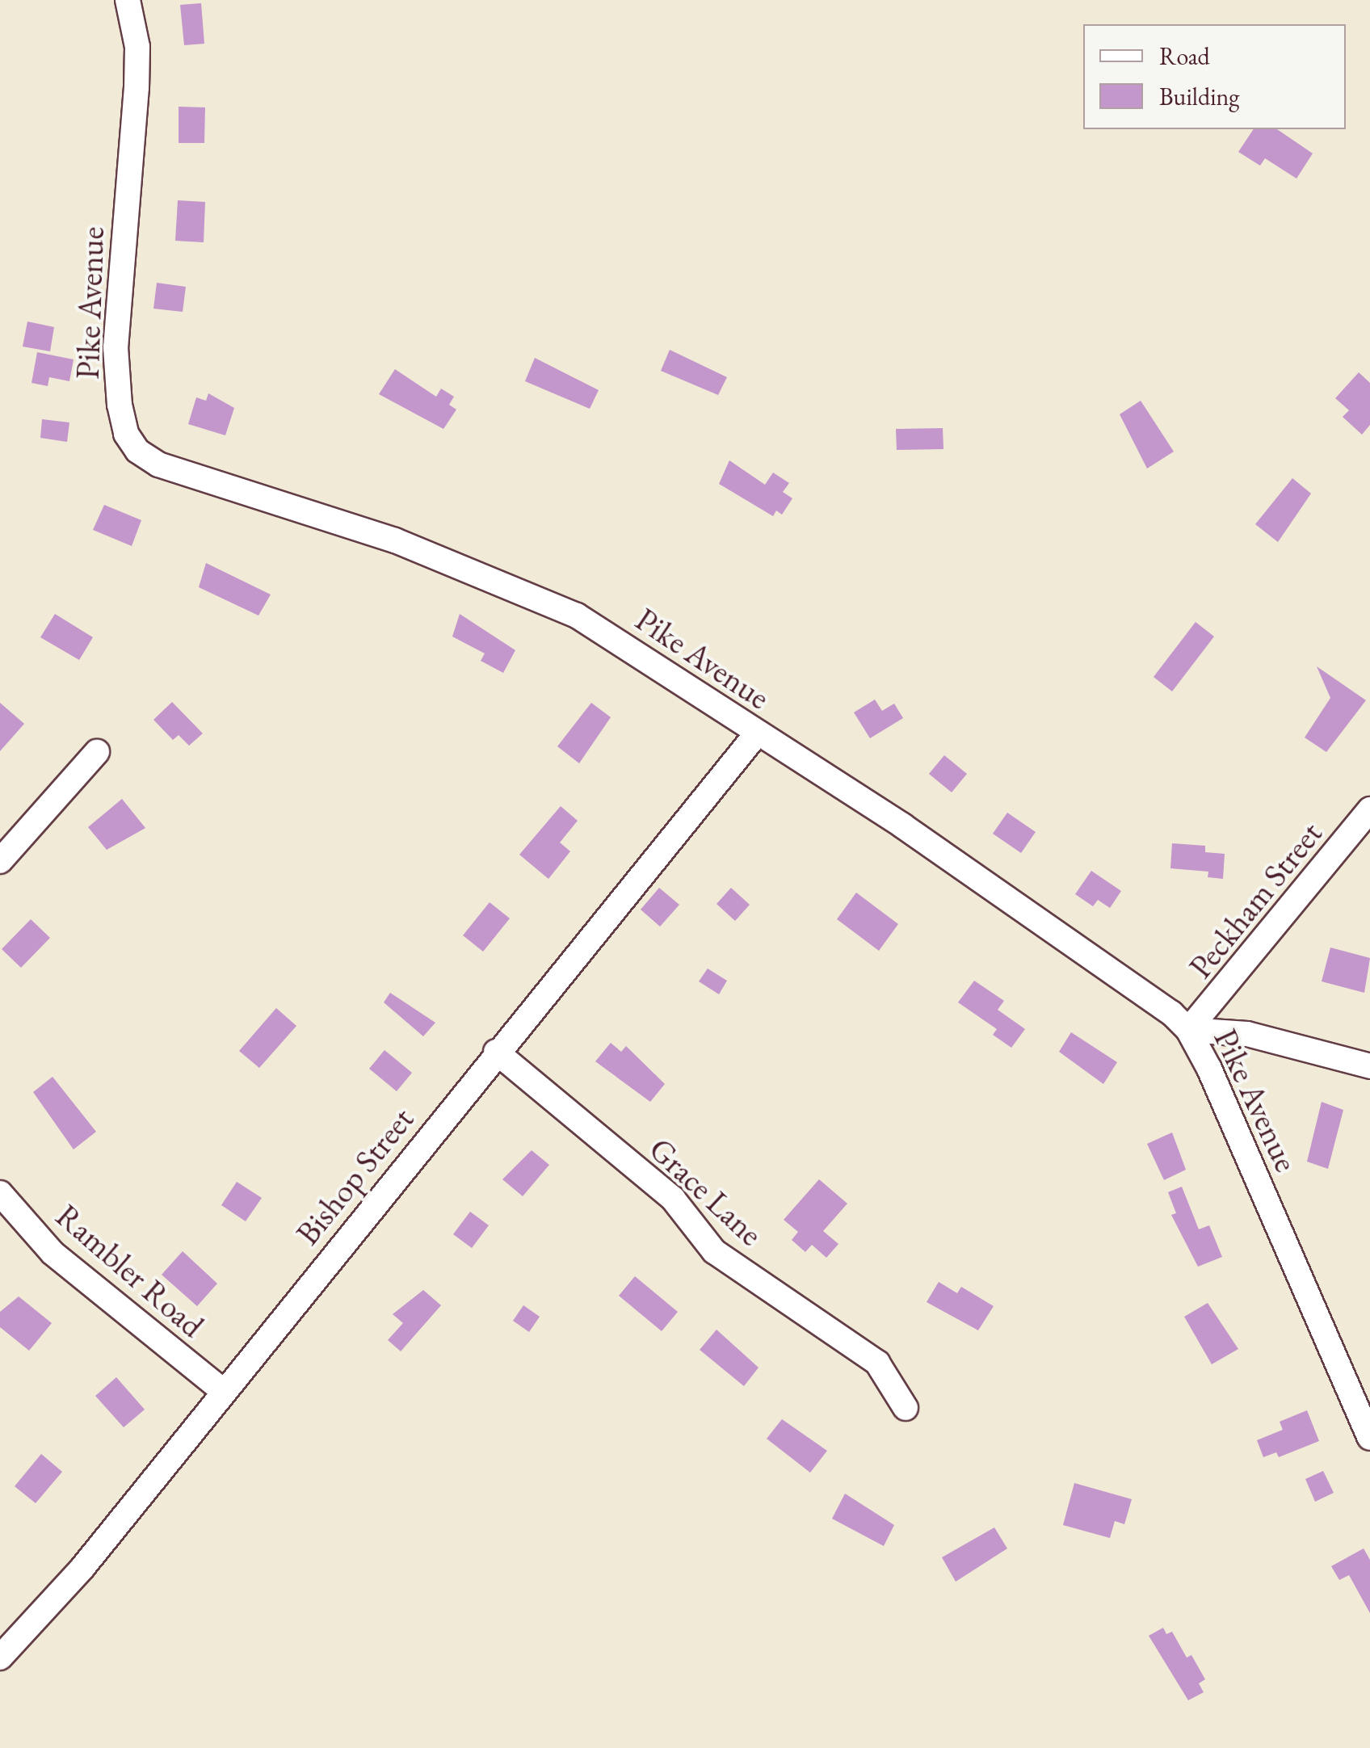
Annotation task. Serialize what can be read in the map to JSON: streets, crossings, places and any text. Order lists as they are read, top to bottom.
{
  "streets": {
    "street": [
      "Pike Avenue",
      "Peckham Street",
      "Bishop Street",
      "Grace Lane",
      "Rambler Road"
    ]
  },
  "crossings": [
    ["Pike Avenue", "Peckham Street"],
    ["Pike Avenue", "Bishop Street"],
    ["Bishop Street", "Grace Lane"],
    ["Bishop Street", "Rambler Road"]
  ],
  "legend": ["Road", "Building"]
}
